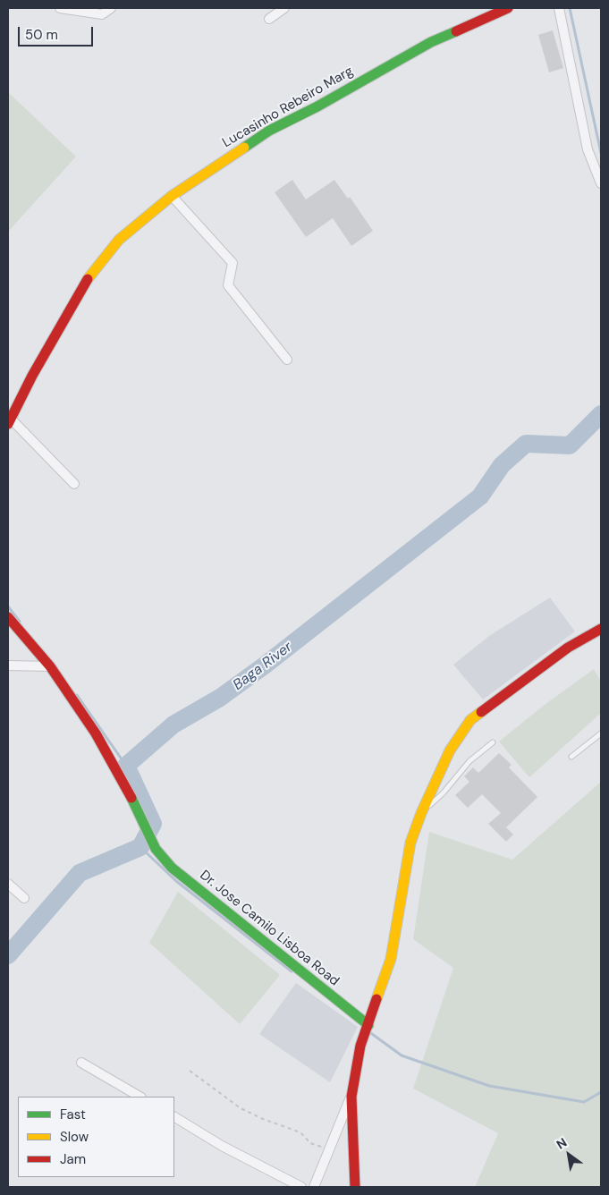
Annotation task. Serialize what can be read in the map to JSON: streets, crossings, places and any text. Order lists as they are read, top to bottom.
{
  "streets": {
    "street": ["Lucasinho Rebeiro Marg", "Dr. Jose Camilo Lisboa Road"]
  },
  "water": ["Baga River"],
  "legend": ["Fast", "Slow", "Jam"],
  "scale_bar": "50 m",
  "north": "top left"
}
